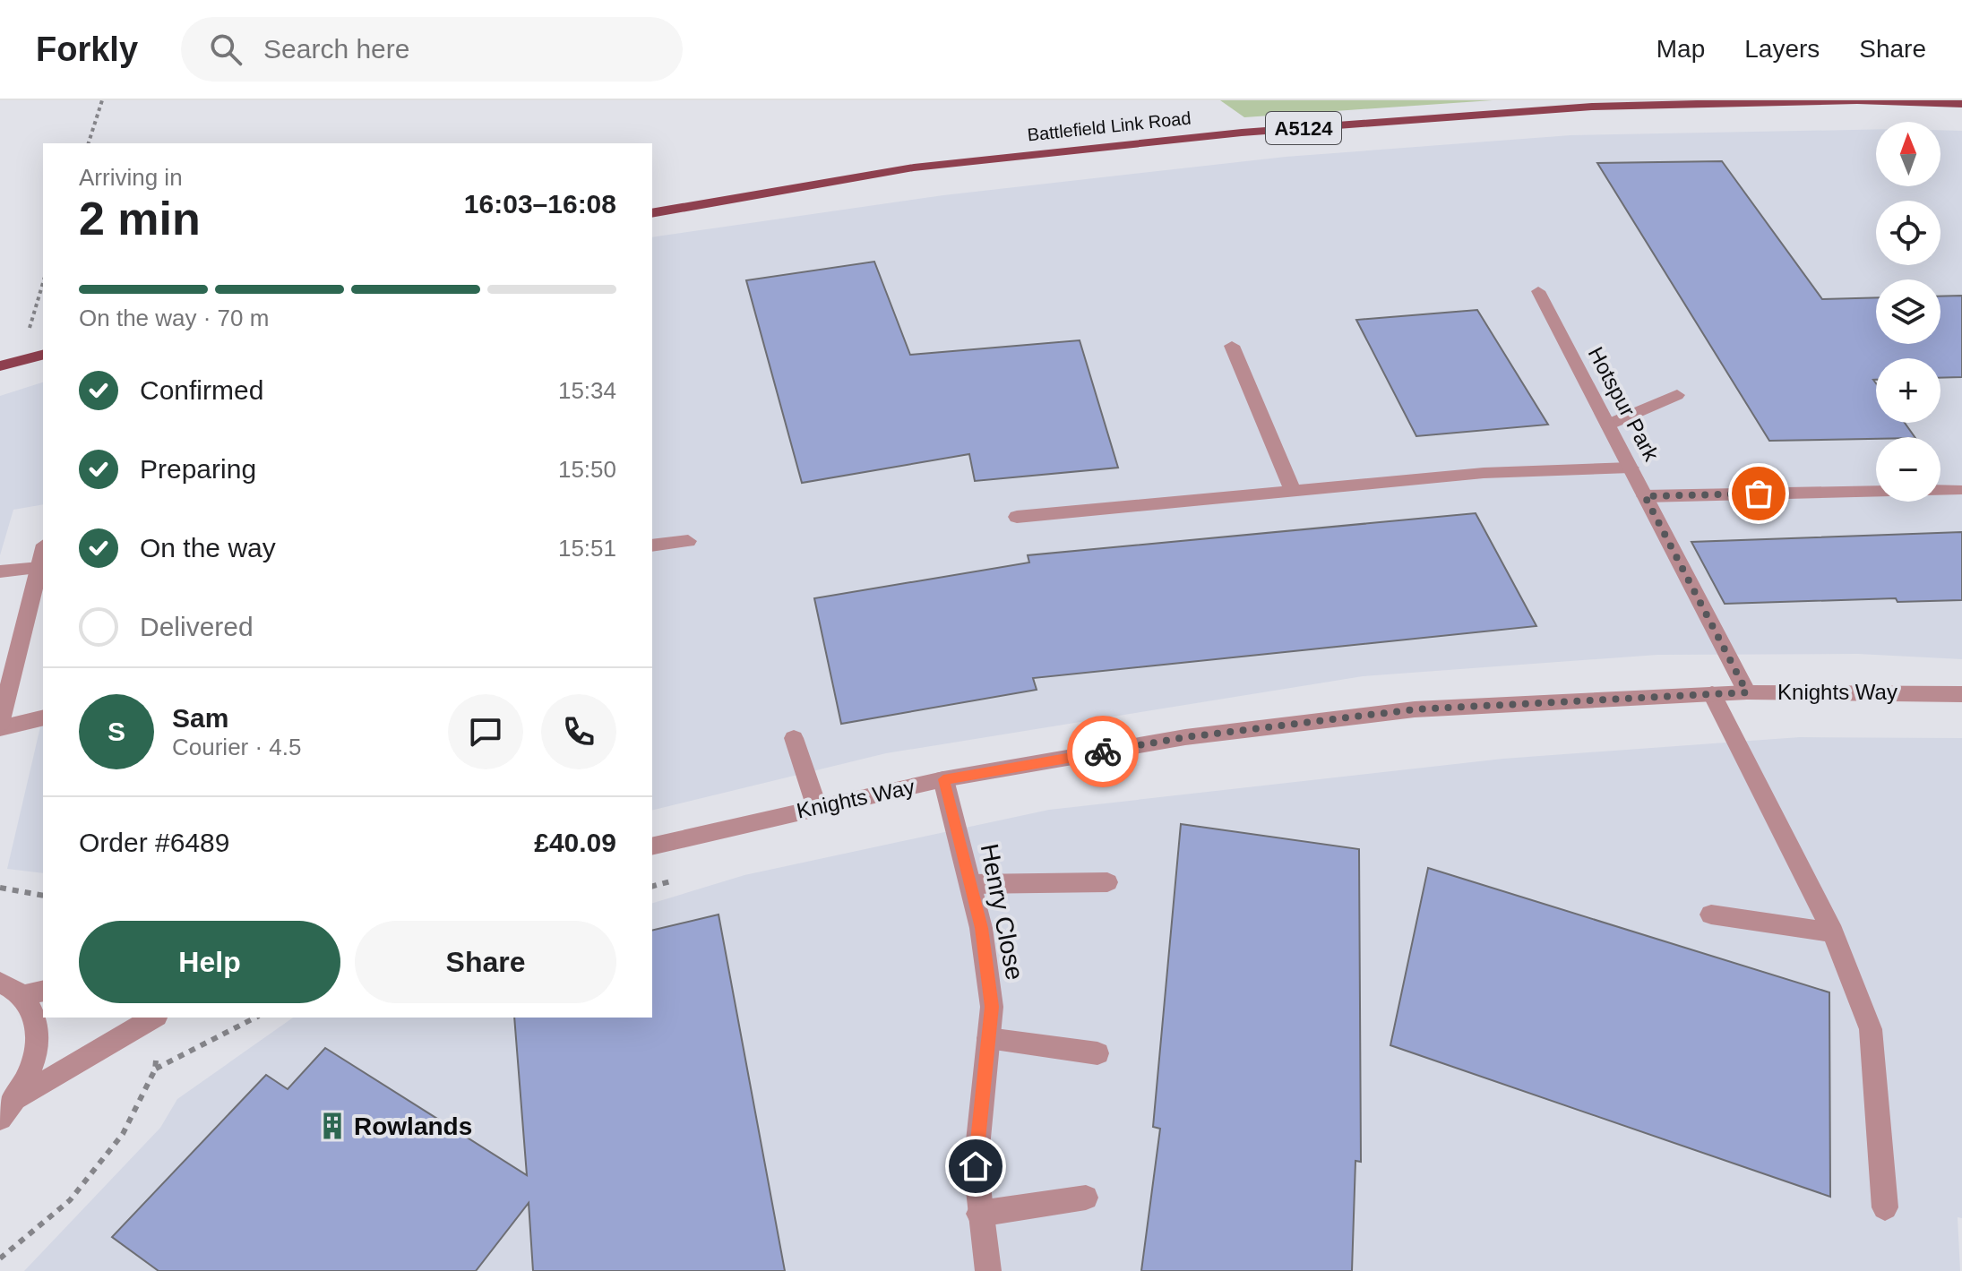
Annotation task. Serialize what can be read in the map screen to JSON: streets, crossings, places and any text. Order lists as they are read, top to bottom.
{
  "streets": {
    "main road": ["Battlefield Link Road", "A5124"],
    "street": ["Hotspur Park", "Knights Way", "Henry Close"]
  },
  "crossings": [
    ["Hotspur Park", "Knights Way"],
    ["Knights Way", "Henry Close"]
  ],
  "places": {
    "building": ["Rowlands"]
  },
  "north": "top",
  "page": {
    "header": "Forkly",
    "search": "Search here",
    "nav": ["Map", "Layers", "Share"],
    "map_buttons": ["+", "−"],
    "heading": ["2 min", "Arriving in", "16:03–16:08"],
    "panel": [
      "Sam",
      "Courier · 4.5",
      "Order #6489",
      "£40.09"
    ],
    "bar": "On the way · 70 m",
    "list": [
      ["Confirmed", "15:34"],
      ["Preparing", "15:50"],
      ["On the way", "15:51"],
      "Delivered"
    ],
    "round": "S",
    "buttons": ["Help", "Share"]
  }
}
